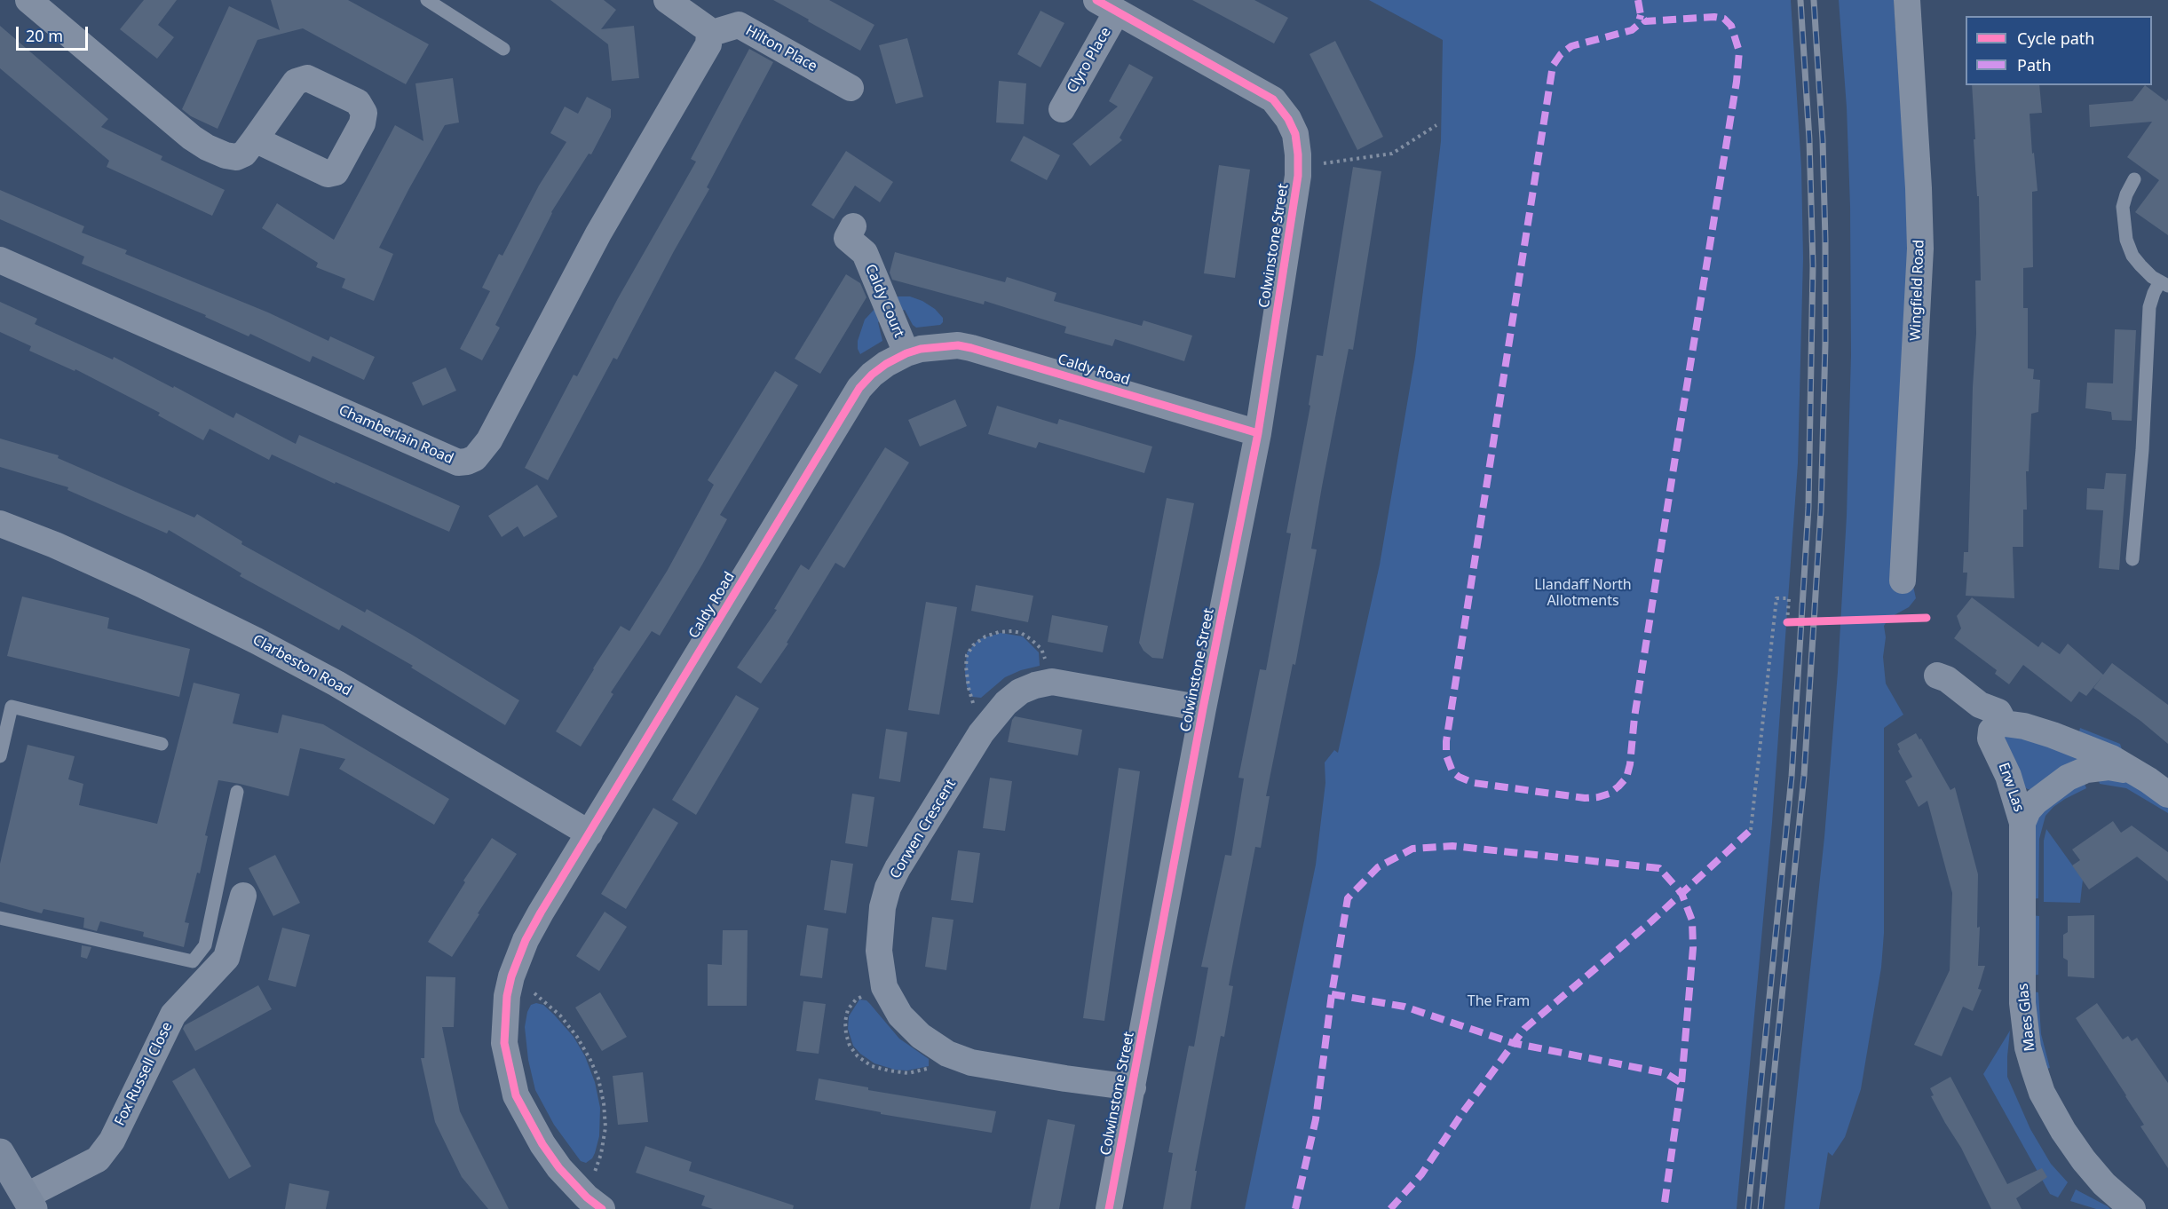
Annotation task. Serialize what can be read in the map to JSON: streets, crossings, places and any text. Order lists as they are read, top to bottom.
{
  "streets": {
    "street": [
      "Hilton Place",
      "Clyro Place",
      "Colwinstone Street",
      "Wingfield Road",
      "Caldy Court",
      "Caldy Road",
      "Chamberlain Road",
      "Clarbeston Road",
      "Erw Las",
      "Corwen Crescent",
      "Maes Glas",
      "Fox Russell Close"
    ]
  },
  "crossings": [
    ["Hilton Place", "Chamberlain Road"],
    ["Clyro Place", "Colwinstone Street"],
    ["Colwinstone Street", "Caldy Road"],
    ["Colwinstone Street", "Corwen Crescent"],
    ["Caldy Court", "Caldy Road"],
    ["Caldy Road", "Clarbeston Road"],
    ["Erw Las", "Maes Glas"]
  ],
  "parks": ["Llandaff North Allotments", "The Fram"],
  "legend": ["Cycle path", "Path"],
  "scale_bar": "20 m"
}
